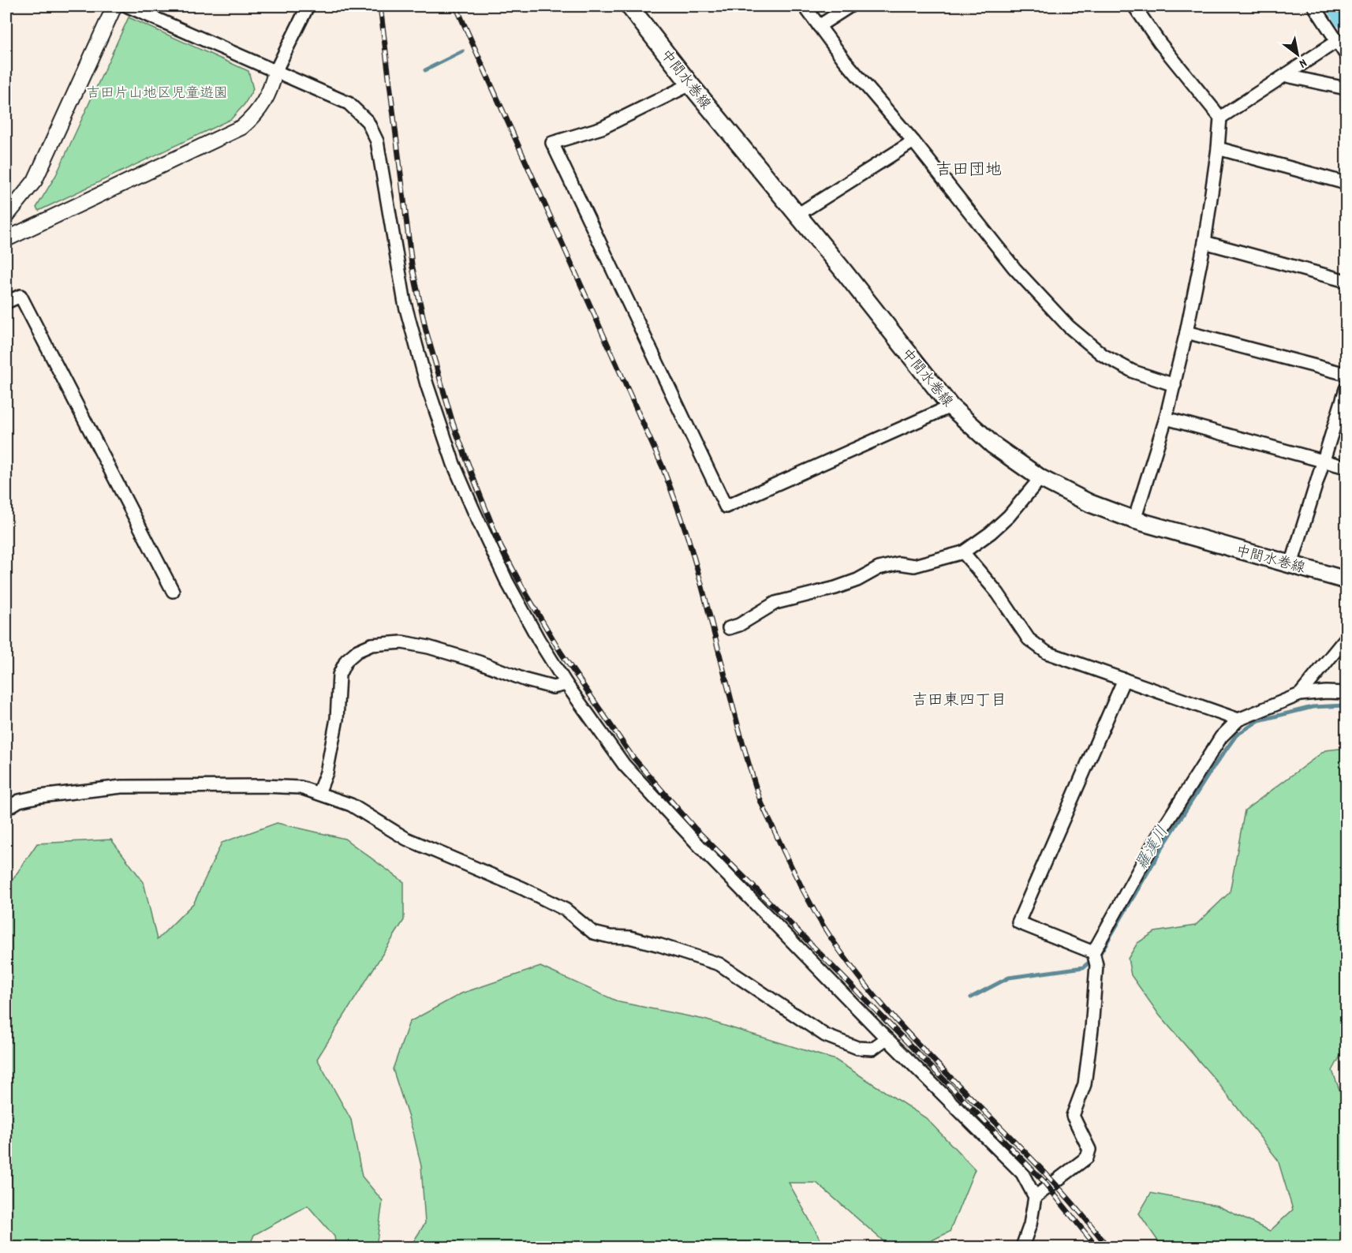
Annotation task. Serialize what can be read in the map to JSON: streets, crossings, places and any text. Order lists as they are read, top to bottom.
{
  "streets": {
    "main road": ["中間水巻線"]
  },
  "districts": ["吉田団地", "吉田東四丁目"],
  "water": ["羅漢川"],
  "parks": ["吉田片山地区児童遊園"],
  "north": "bottom right"
}
